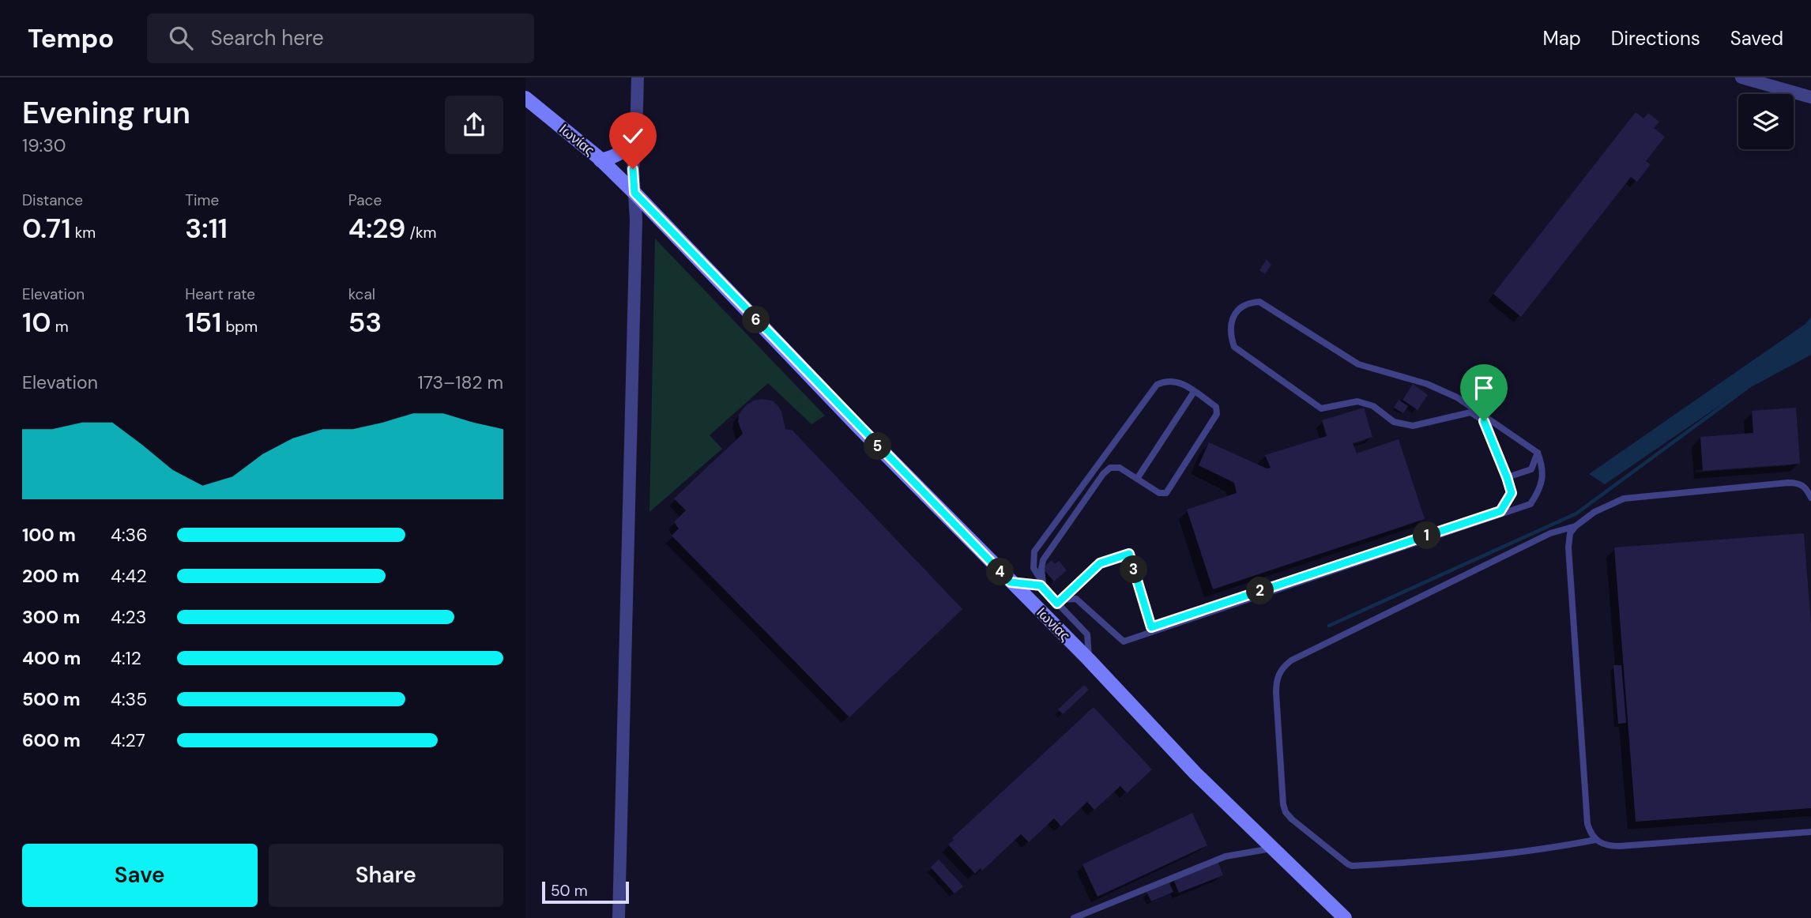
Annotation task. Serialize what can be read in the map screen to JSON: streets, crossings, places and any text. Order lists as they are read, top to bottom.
{
  "streets": {
    "street": ["Ιωνίας"]
  },
  "scale_bar": "50 m",
  "page": {
    "header": "Tempo",
    "search": "Search here",
    "nav": ["Map", "Directions", "Saved"],
    "heading": ["Evening run", "19:30"],
    "stats": [
      ["Distance", "0.71 km"],
      ["Time", "3:11"],
      ["Pace", "4:29 /km"],
      ["Elevation", "10 m"],
      ["Heart rate", "151 bpm"],
      ["kcal", "53"]
    ],
    "pins": [
      "6",
      "5",
      "1",
      "3",
      "4",
      "2"
    ],
    "chart": ["Elevation", "173–182 m"],
    "list": [
      {
        "name": "100 m",
        "note": "4:36"
      },
      {
        "name": "200 m",
        "note": "4:42"
      },
      {
        "name": "300 m",
        "note": "4:23"
      },
      {
        "name": "400 m",
        "note": "4:12"
      },
      {
        "name": "500 m",
        "note": "4:35"
      },
      {
        "name": "600 m",
        "note": "4:27"
      }
    ],
    "buttons": ["Save", "Share"],
    "scale": "50 m"
  }
}
